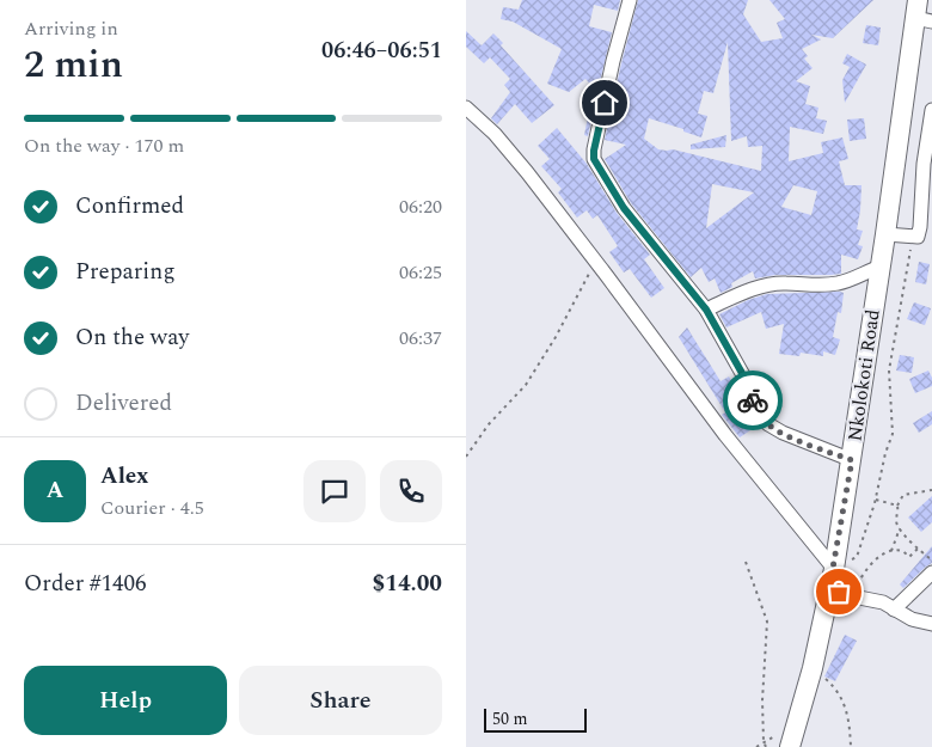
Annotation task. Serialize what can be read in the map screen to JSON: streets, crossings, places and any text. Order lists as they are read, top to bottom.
{
  "streets": {
    "main road": ["Nkolokoti Road"]
  },
  "scale_bar": "50 m",
  "page": {
    "heading": ["2 min", "Arriving in", "06:46–06:51"],
    "panel": [
      "Alex",
      "Courier · 4.5",
      "Order #1406",
      "$14.00"
    ],
    "bar": "On the way · 170 m",
    "list": [
      ["Confirmed", "06:20"],
      ["Preparing", "06:25"],
      ["On the way", "06:37"],
      "Delivered"
    ],
    "round": "A",
    "buttons": ["Help", "Share"],
    "scale": "50 m"
  }
}
